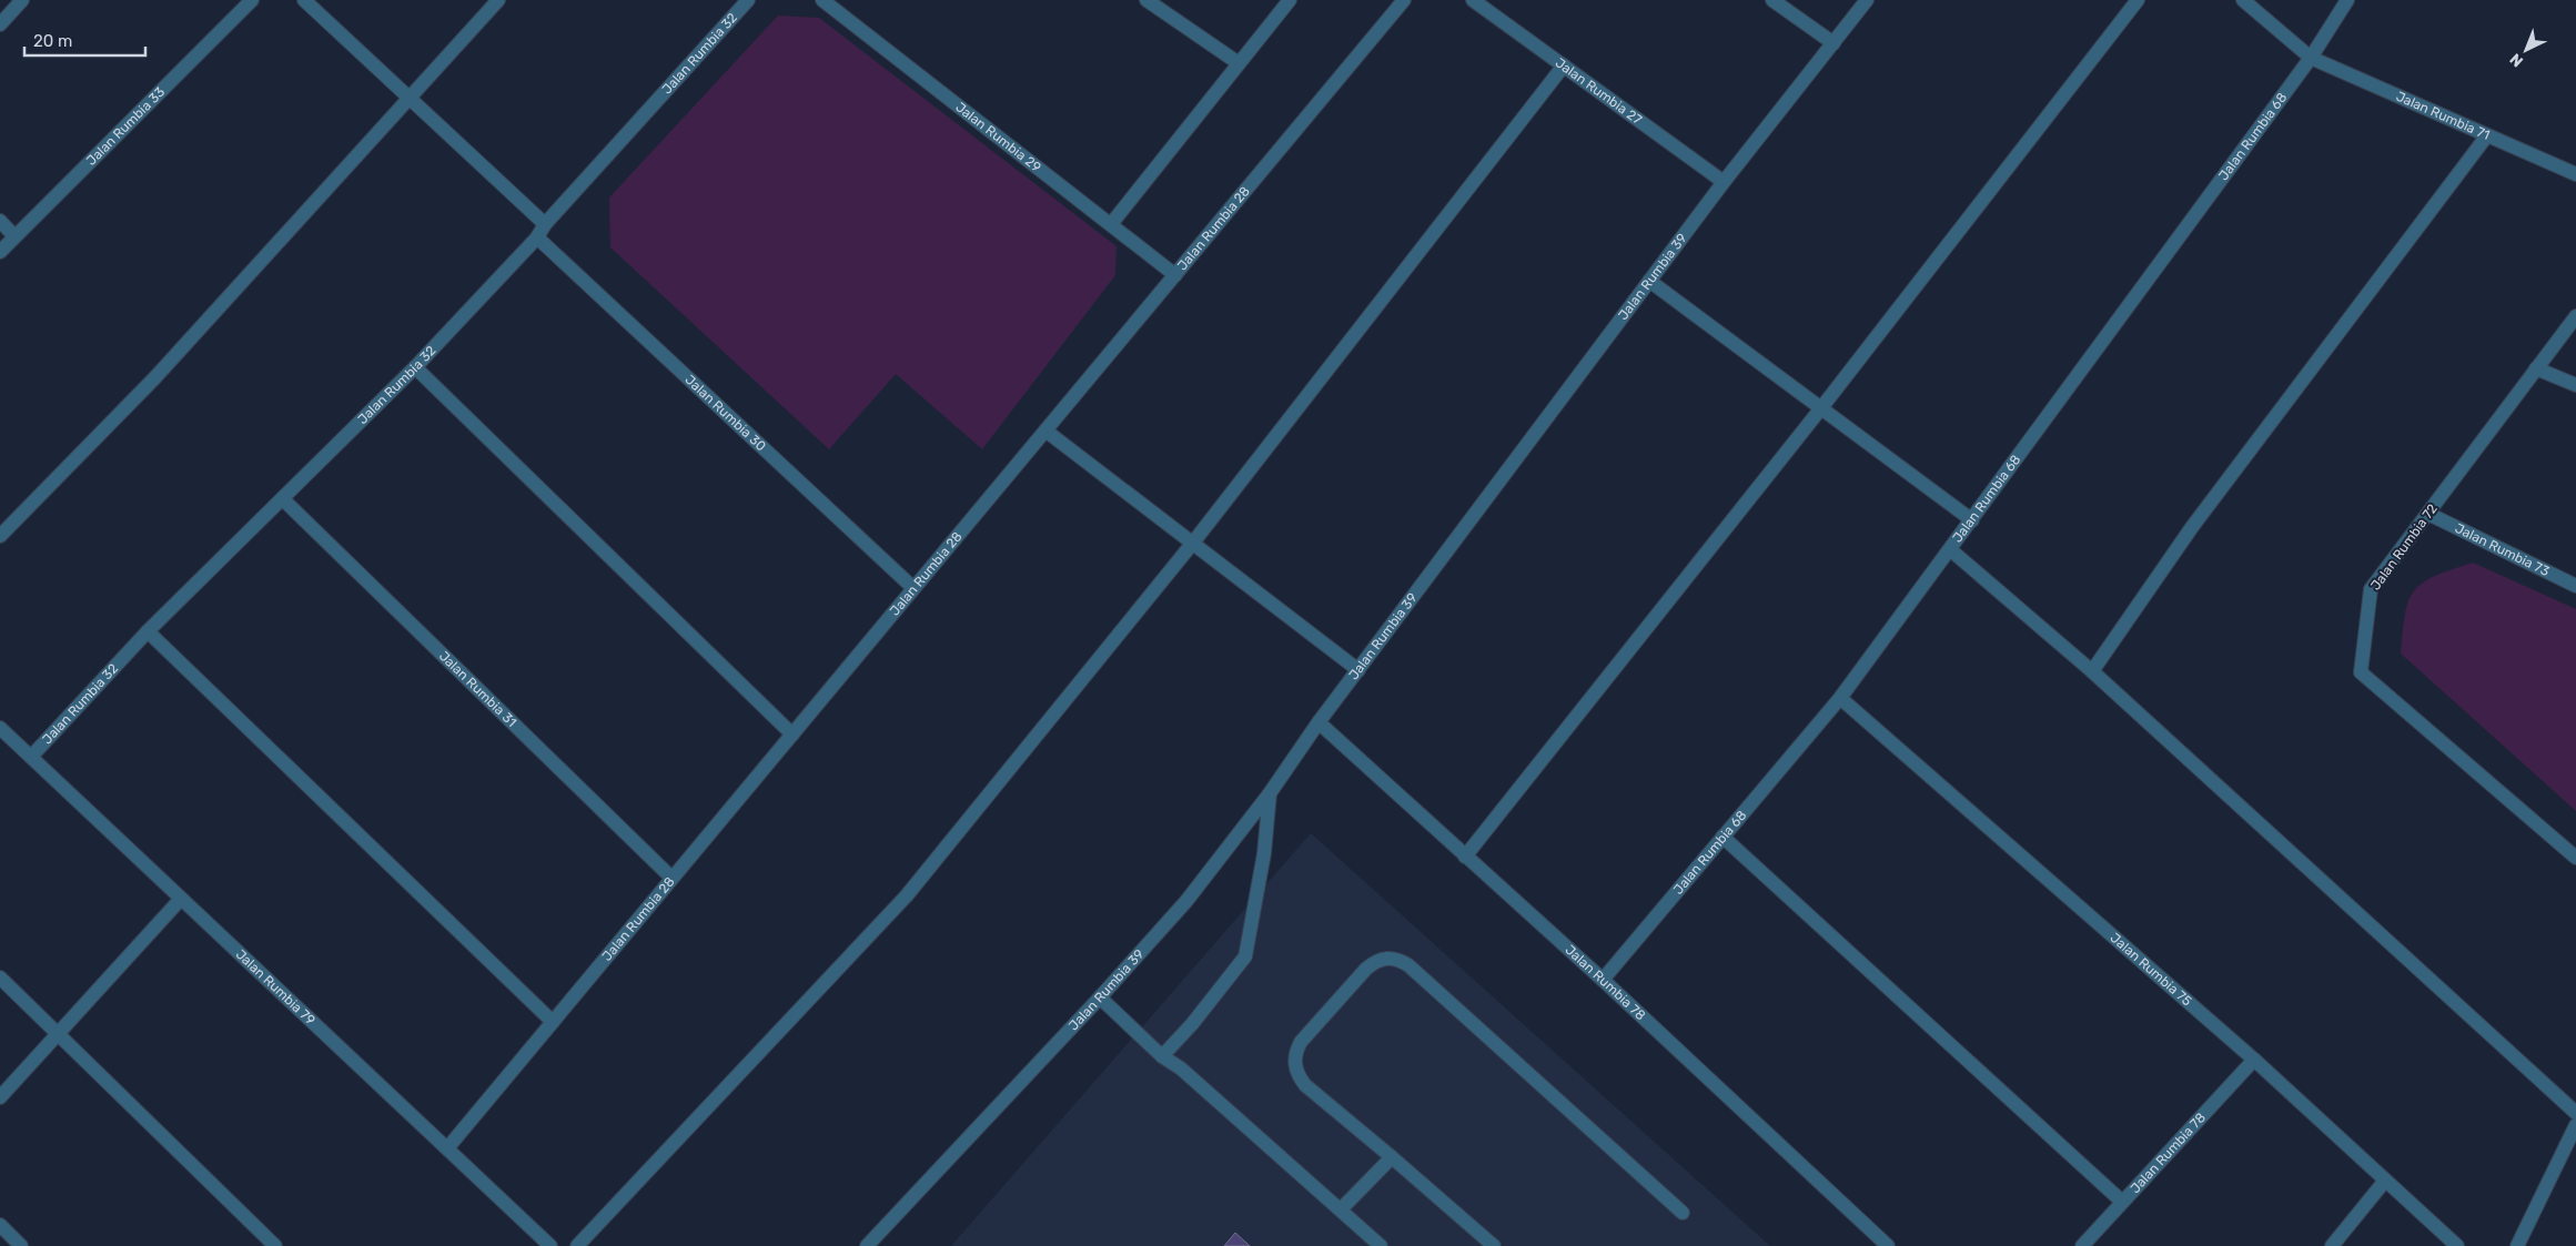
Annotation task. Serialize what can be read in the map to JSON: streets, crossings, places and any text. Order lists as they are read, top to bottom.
{
  "streets": {
    "street": [
      "Jalan Rumbia 32",
      "Jalan Rumbia 27",
      "Jalan Rumbia 71",
      "Jalan Rumbia 33",
      "Jalan Rumbia 68",
      "Jalan Rumbia 29",
      "Jalan Rumbia 28",
      "Jalan Rumbia 39",
      "Jalan Rumbia 30",
      "Jalan Rumbia 72",
      "Jalan Rumbia 73",
      "Jalan Rumbia 31",
      "Jalan Rumbia 75",
      "Jalan Rumbia 78",
      "Jalan Rumbia 79"
    ]
  },
  "crossings": [
    ["Jalan Rumbia 32", "Jalan Rumbia 30"],
    ["Jalan Rumbia 32", "Jalan Rumbia 31"],
    ["Jalan Rumbia 32", "Jalan Rumbia 79"],
    ["Jalan Rumbia 27", "Jalan Rumbia 39"],
    ["Jalan Rumbia 71", "Jalan Rumbia 68"],
    ["Jalan Rumbia 68", "Jalan Rumbia 75"],
    ["Jalan Rumbia 68", "Jalan Rumbia 78"],
    ["Jalan Rumbia 29", "Jalan Rumbia 28"],
    ["Jalan Rumbia 28", "Jalan Rumbia 30"],
    ["Jalan Rumbia 28", "Jalan Rumbia 31"],
    ["Jalan Rumbia 28", "Jalan Rumbia 79"],
    ["Jalan Rumbia 39", "Jalan Rumbia 78"],
    ["Jalan Rumbia 72", "Jalan Rumbia 73"],
    ["Jalan Rumbia 75", "Jalan Rumbia 78"]
  ],
  "scale_bar": "20 m",
  "north": "bottom left"
}
